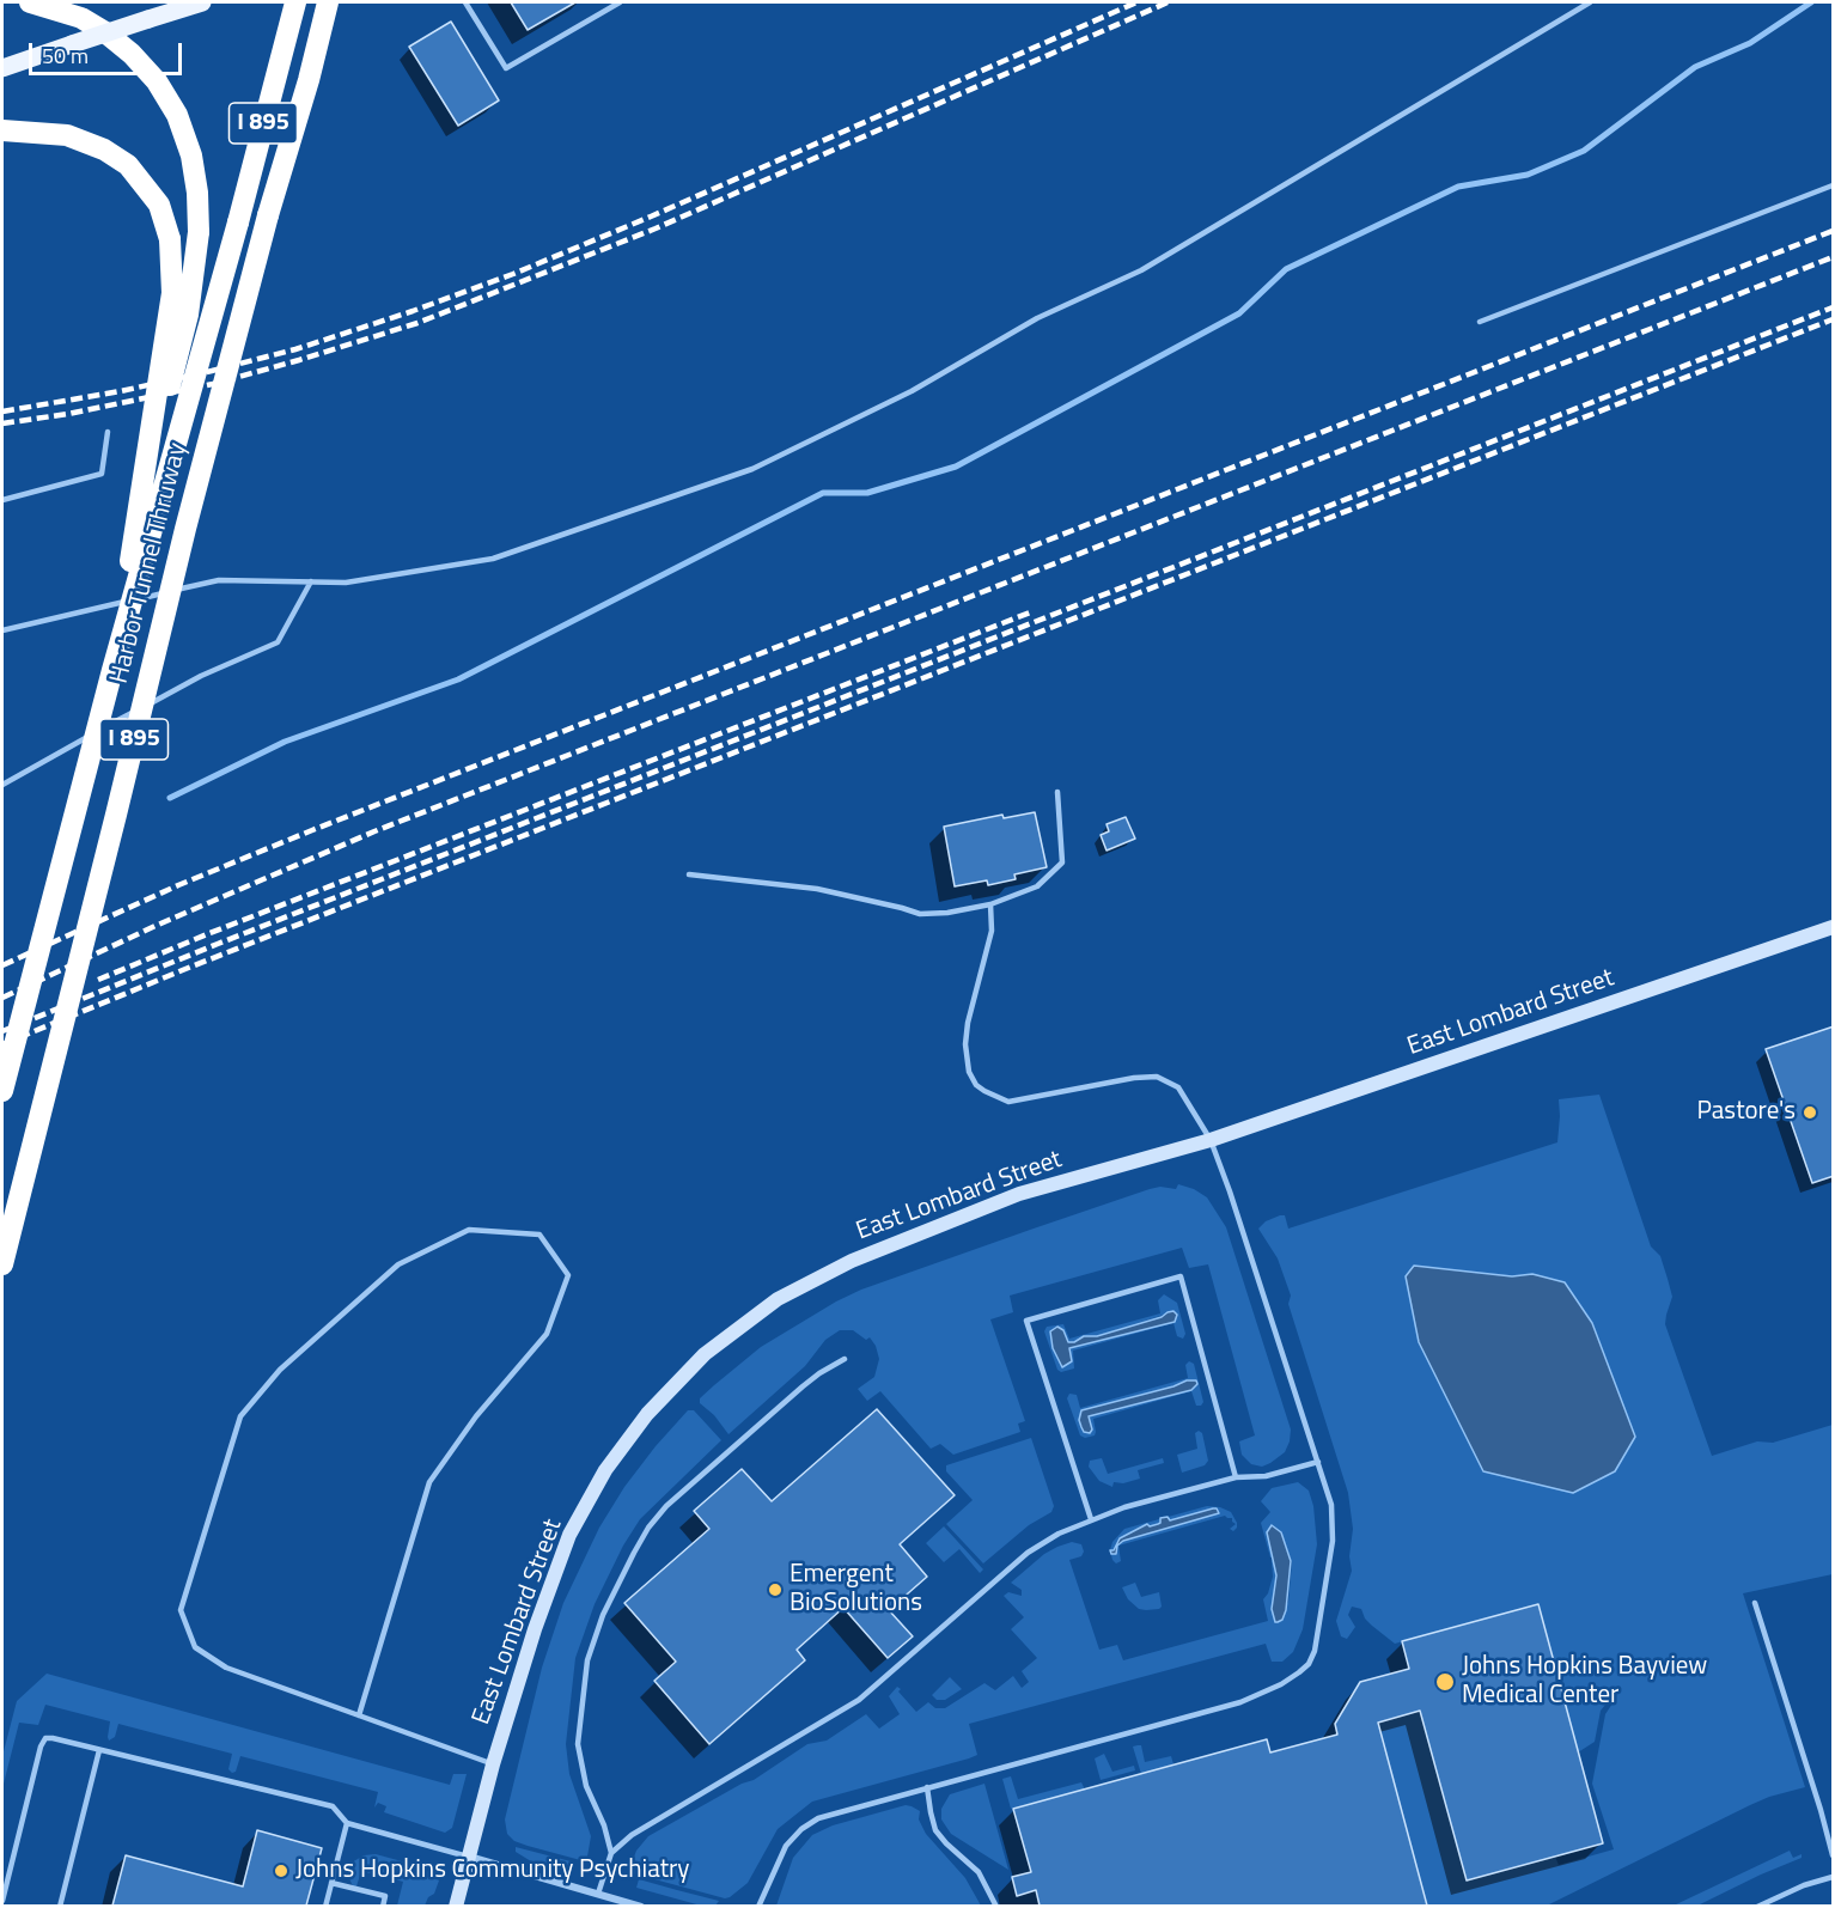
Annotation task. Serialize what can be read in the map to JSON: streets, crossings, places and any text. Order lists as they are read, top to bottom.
{
  "streets": {
    "highway": ["I 895", "Harbor Tunnel Thruway"],
    "main road": ["East Lombard Street"]
  },
  "places": [
    "Pastore's",
    "Emergent BioSolutions",
    "Johns Hopkins Bayview Medical Center",
    "Johns Hopkins Community Psychiatry"
  ],
  "scale_bar": "50 m"
}
